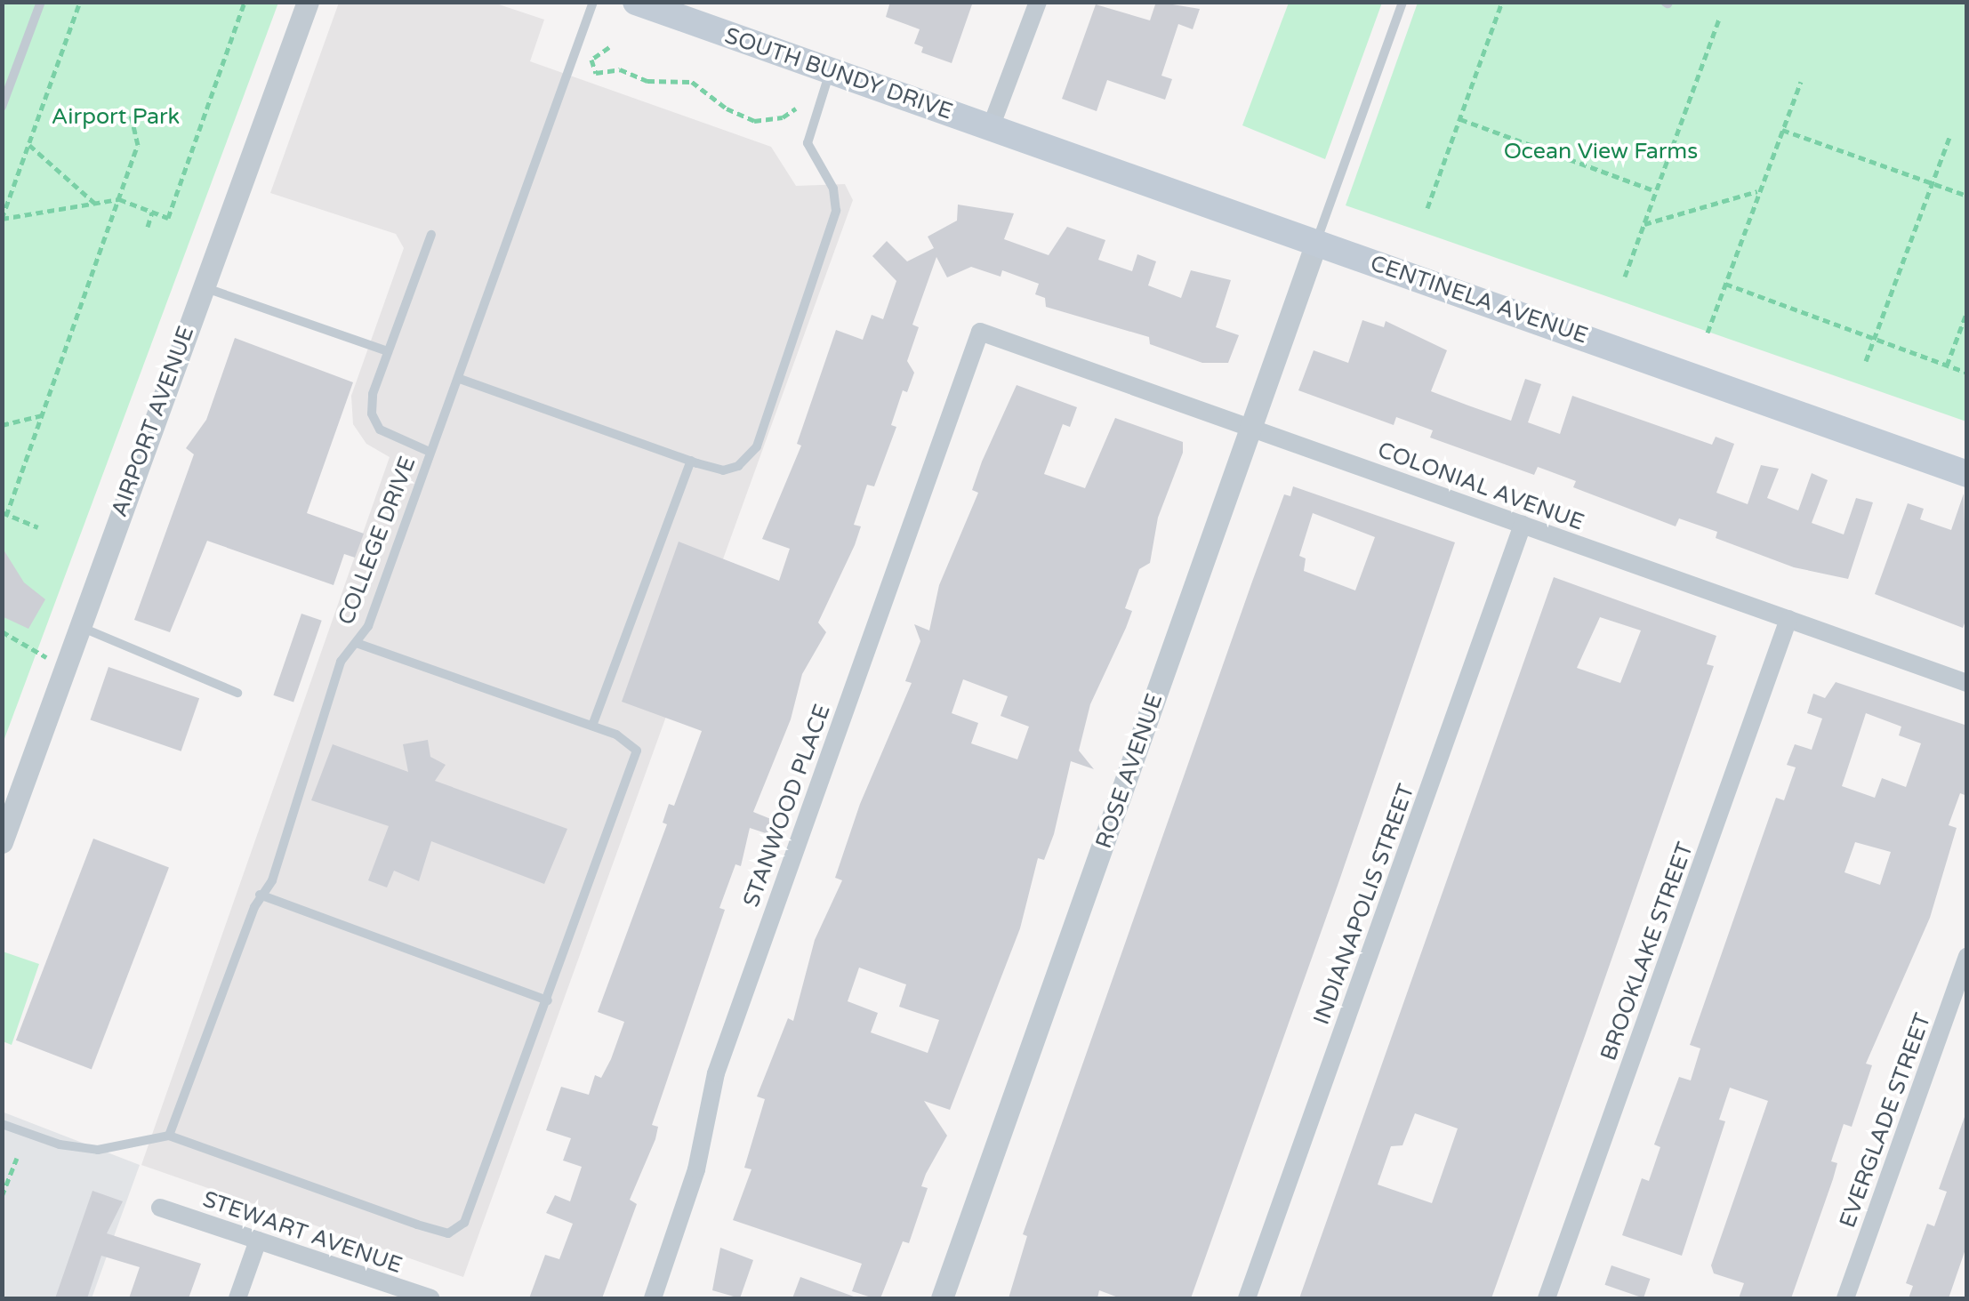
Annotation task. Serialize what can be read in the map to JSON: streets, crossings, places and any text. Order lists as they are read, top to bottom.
{
  "streets": {
    "main road": ["SOUTH BUNDY DRIVE", "CENTINELA AVENUE"],
    "street": [
      "AIRPORT AVENUE",
      "COLONIAL AVENUE",
      "ROSE AVENUE",
      "STANWOOD PLACE",
      "INDIANAPOLIS STREET",
      "BROOKLAKE STREET",
      "EVERGLADE STREET",
      "STEWART AVENUE"
    ],
    "lane": ["COLLEGE DRIVE"]
  },
  "crossings": [
    ["SOUTH BUNDY DRIVE", "CENTINELA AVENUE"],
    ["CENTINELA AVENUE", "ROSE AVENUE"],
    ["COLONIAL AVENUE", "ROSE AVENUE"],
    ["COLONIAL AVENUE", "STANWOOD PLACE"],
    ["COLONIAL AVENUE", "INDIANAPOLIS STREET"],
    ["COLONIAL AVENUE", "BROOKLAKE STREET"]
  ],
  "parks": ["Airport Park", "Ocean View Farms"]
}
